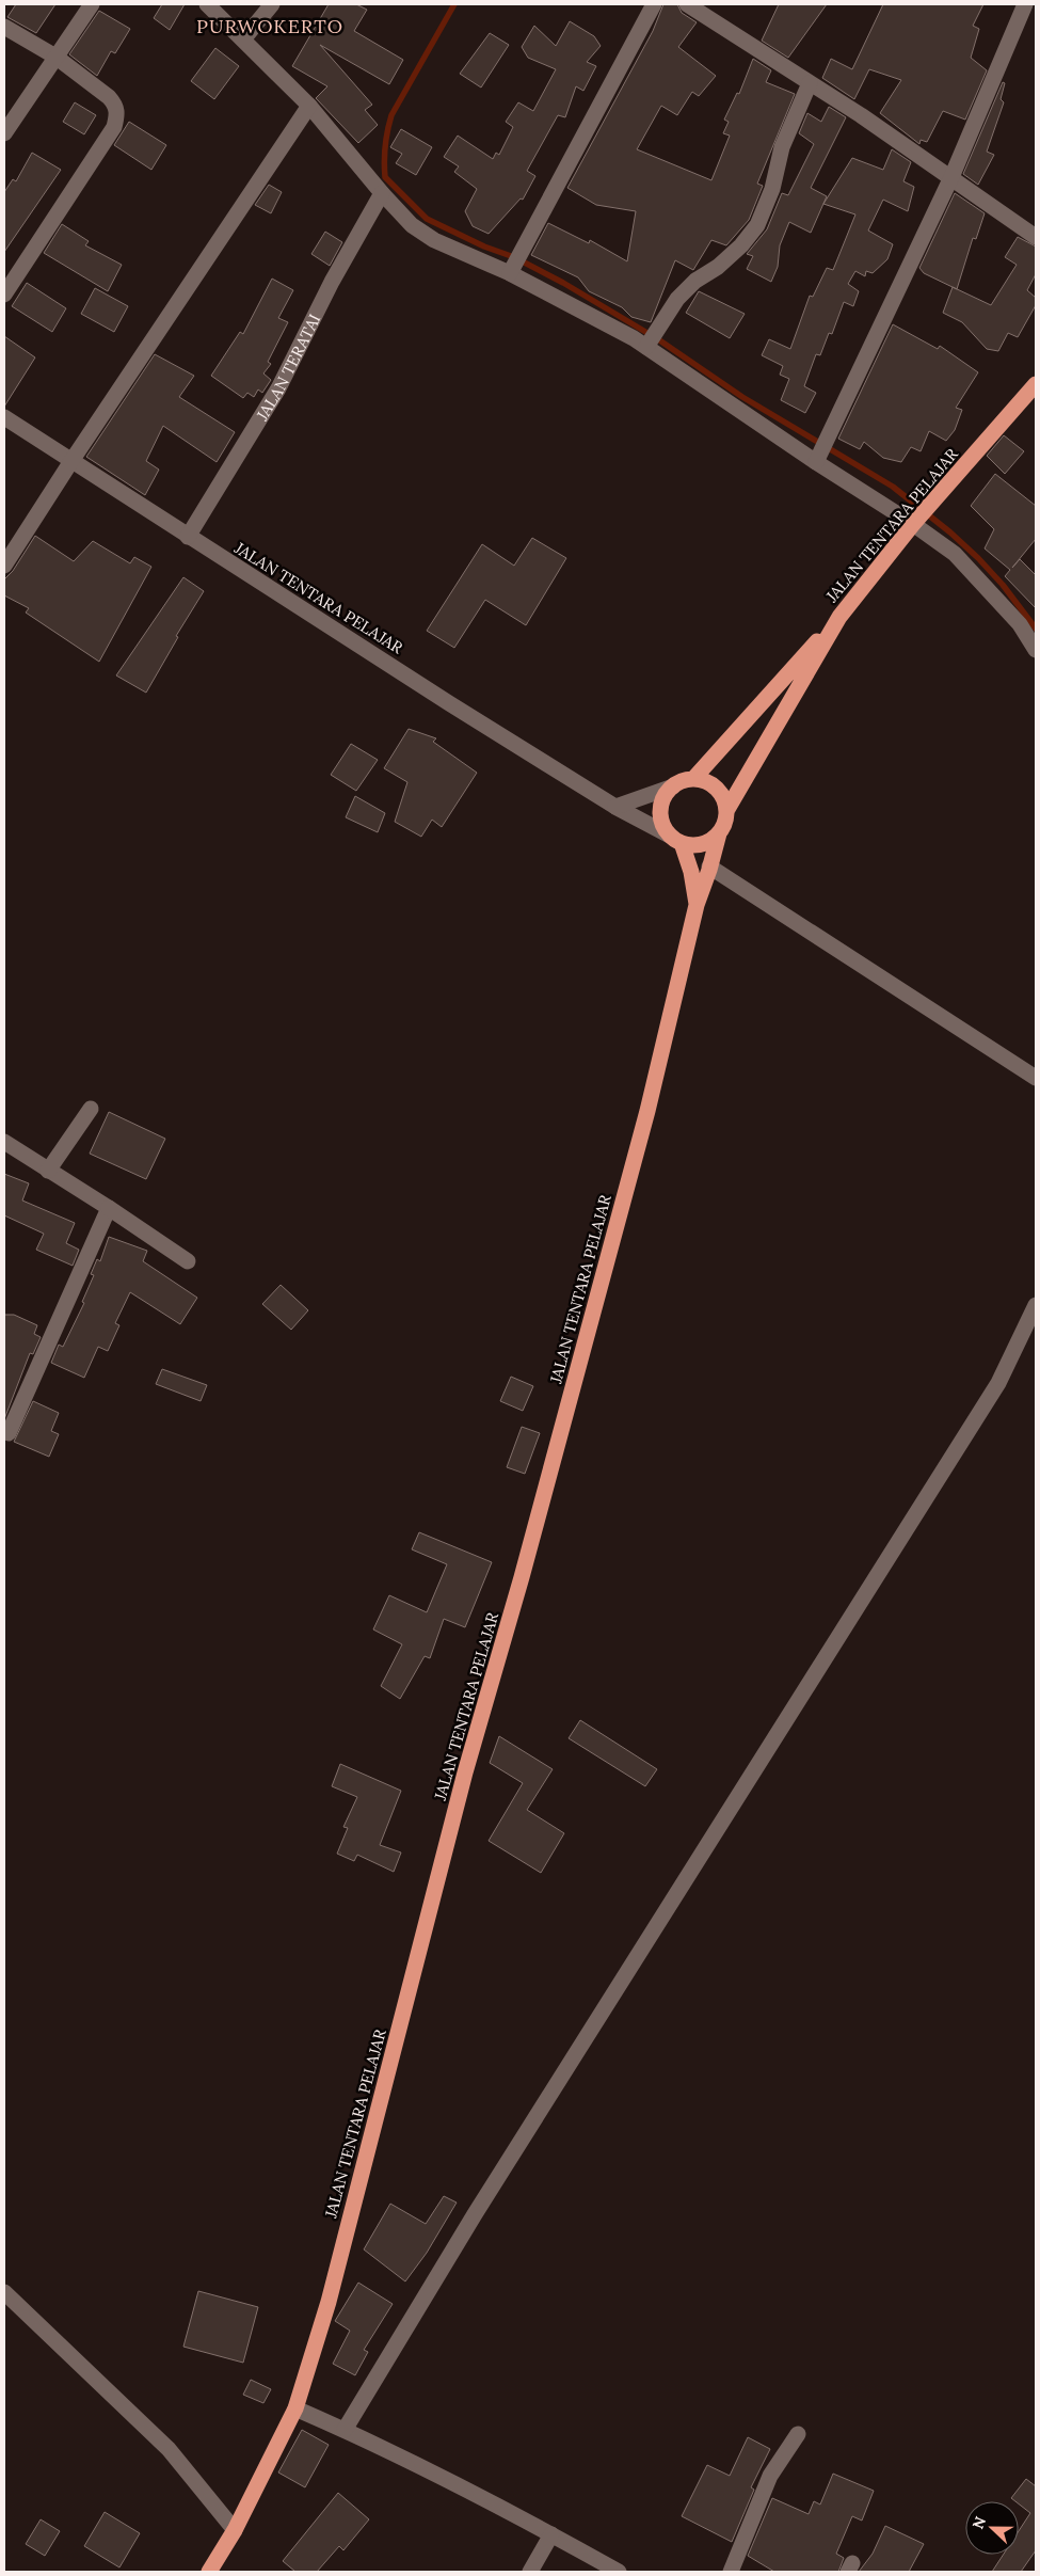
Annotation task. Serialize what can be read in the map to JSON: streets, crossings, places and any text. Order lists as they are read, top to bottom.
{
  "streets": {
    "highway": ["JALAN TENTARA PELAJAR"],
    "street": ["JALAN TERATAI"]
  },
  "crossings": [
    ["JALAN TERATAI", "JALAN TENTARA PELAJAR"]
  ],
  "districts": ["PURWOKERTO"],
  "north": "left"
}
